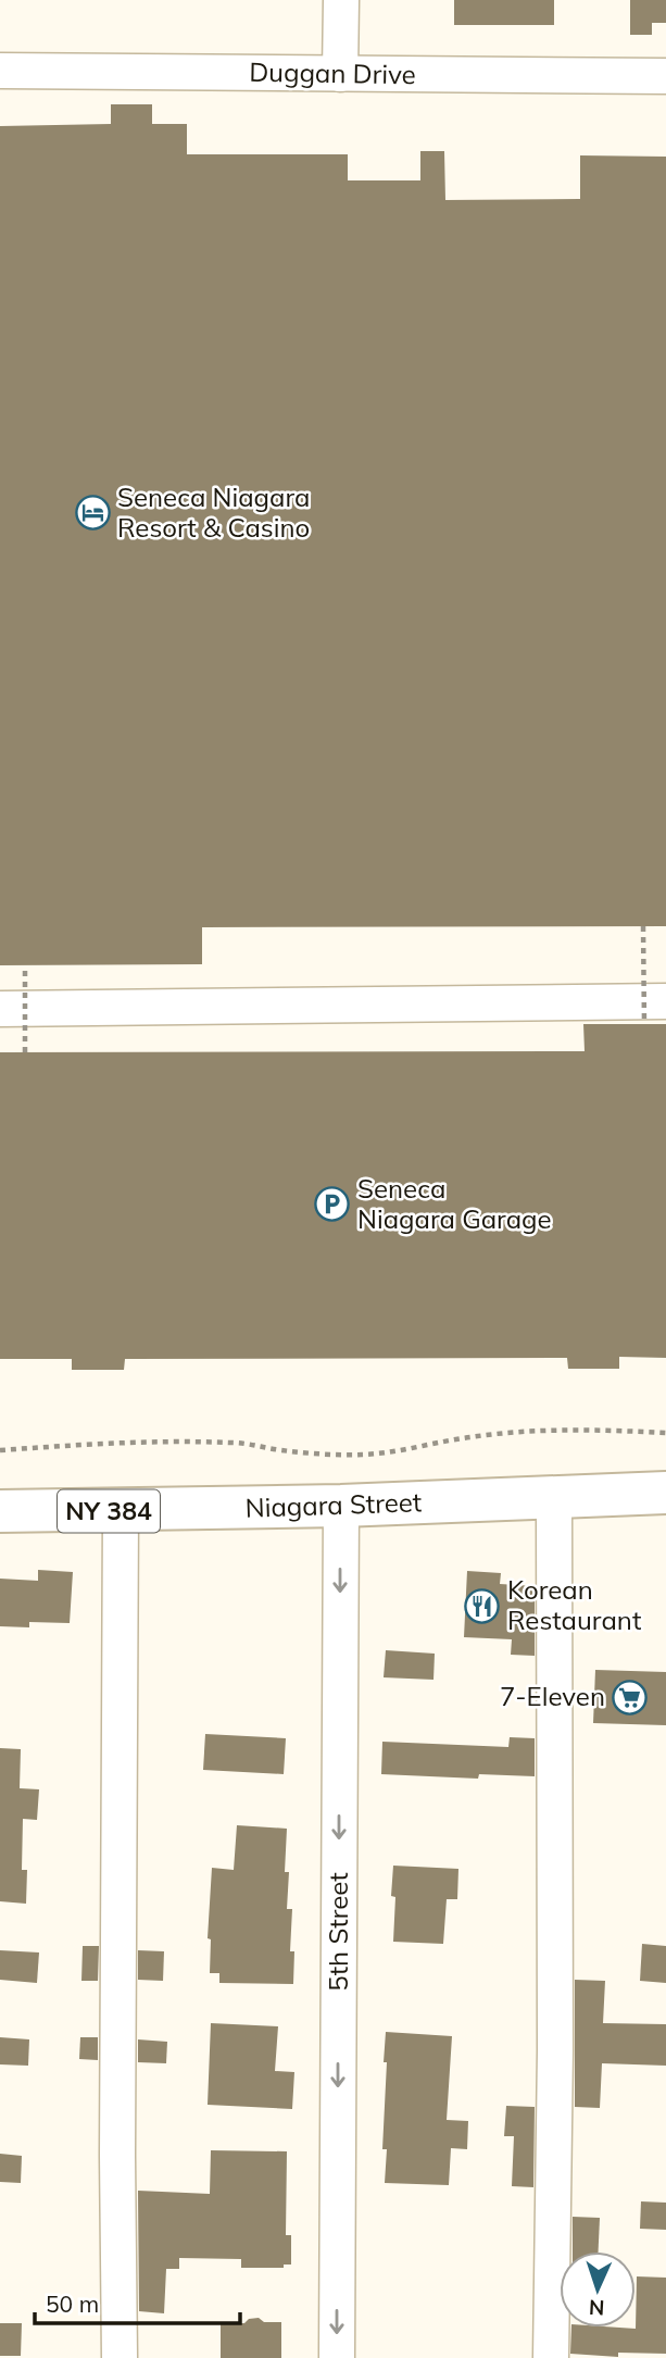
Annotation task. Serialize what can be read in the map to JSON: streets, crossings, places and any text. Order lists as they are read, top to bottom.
{
  "streets": {
    "highway": ["Niagara Street", "NY 384"],
    "street": ["Duggan Drive", "5th Street"]
  },
  "crossings": [
    ["Niagara Street", "5th Street"]
  ],
  "places": {
    "hotel": ["Seneca Niagara Resort & Casino"],
    "parking": ["Seneca Niagara Garage"],
    "restaurant": ["Korean Restaurant"],
    "supermarket": ["7-Eleven"]
  },
  "scale_bar": "50 m",
  "north": "bottom"
}
